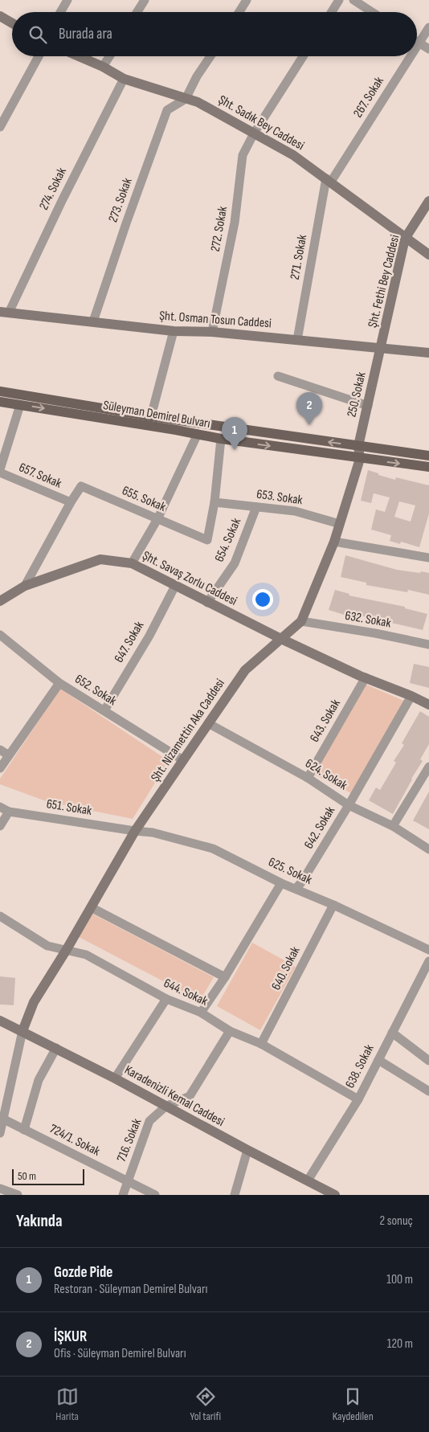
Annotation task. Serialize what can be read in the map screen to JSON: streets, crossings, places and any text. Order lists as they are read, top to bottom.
{
  "streets": {
    "main road": ["Süleyman Demirel Bulvarı"],
    "street": [
      "267. Sokak",
      "Şht. Sadık Bey Caddesi",
      "274. Sokak",
      "273. Sokak",
      "272. Sokak",
      "271. Sokak",
      "Şht. Fethi Bey Caddesi",
      "Şht. Osman Tosun Caddesi",
      "250. Sokak",
      "657. Sokak",
      "653. Sokak",
      "655. Sokak",
      "654. Sokak",
      "Şht. Savaş Zorlu Caddesi",
      "632. Sokak",
      "647. Sokak",
      "652. Sokak",
      "643. Sokak",
      "Şht. Nizamettin Aka Caddesi",
      "624. Sokak",
      "651. Sokak",
      "642. Sokak",
      "625. Sokak",
      "640. Sokak",
      "644. Sokak",
      "638. Sokak",
      "Karadenizli Kemal Caddesi",
      "724/1. Sokak",
      "716. Sokak"
    ]
  },
  "crossings": [
    ["267. Sokak", "Şht. Sadık Bey Caddesi"],
    ["267. Sokak", "271. Sokak"],
    ["Şht. Sadık Bey Caddesi", "274. Sokak"],
    ["Şht. Sadık Bey Caddesi", "273. Sokak"],
    ["Şht. Sadık Bey Caddesi", "272. Sokak"],
    ["Şht. Sadık Bey Caddesi", "271. Sokak"],
    ["Şht. Sadık Bey Caddesi", "Şht. Fethi Bey Caddesi"],
    ["274. Sokak", "Şht. Osman Tosun Caddesi"],
    ["273. Sokak", "Şht. Osman Tosun Caddesi"],
    ["272. Sokak", "Şht. Osman Tosun Caddesi"],
    ["271. Sokak", "Şht. Osman Tosun Caddesi"],
    ["Şht. Fethi Bey Caddesi", "Şht. Osman Tosun Caddesi"],
    ["Şht. Fethi Bey Caddesi", "250. Sokak"],
    ["Şht. Osman Tosun Caddesi", "250. Sokak"],
    ["250. Sokak", "Süleyman Demirel Bulvarı"],
    ["250. Sokak", "Şht. Nizamettin Aka Caddesi"],
    ["Süleyman Demirel Bulvarı", "655. Sokak"],
    ["Süleyman Demirel Bulvarı", "Şht. Nizamettin Aka Caddesi"],
    ["657. Sokak", "655. Sokak"],
    ["653. Sokak", "655. Sokak"],
    ["653. Sokak", "654. Sokak"],
    ["653. Sokak", "Şht. Nizamettin Aka Caddesi"],
    ["655. Sokak", "Şht. Savaş Zorlu Caddesi"],
    ["654. Sokak", "Şht. Savaş Zorlu Caddesi"],
    ["Şht. Savaş Zorlu Caddesi", "647. Sokak"],
    ["Şht. Savaş Zorlu Caddesi", "643. Sokak"],
    ["Şht. Savaş Zorlu Caddesi", "Şht. Nizamettin Aka Caddesi"],
    ["Şht. Savaş Zorlu Caddesi", "642. Sokak"],
    ["632. Sokak", "Şht. Nizamettin Aka Caddesi"],
    ["647. Sokak", "652. Sokak"],
    ["652. Sokak", "Şht. Nizamettin Aka Caddesi"],
    ["643. Sokak", "624. Sokak"],
    ["Şht. Nizamettin Aka Caddesi", "624. Sokak"],
    ["Şht. Nizamettin Aka Caddesi", "651. Sokak"],
    ["Şht. Nizamettin Aka Caddesi", "625. Sokak"],
    ["Şht. Nizamettin Aka Caddesi", "644. Sokak"],
    ["Şht. Nizamettin Aka Caddesi", "Karadenizli Kemal Caddesi"],
    ["624. Sokak", "642. Sokak"],
    ["651. Sokak", "625. Sokak"],
    ["642. Sokak", "625. Sokak"],
    ["625. Sokak", "640. Sokak"],
    ["640. Sokak", "644. Sokak"],
    ["644. Sokak", "638. Sokak"],
    ["644. Sokak", "716. Sokak"],
    ["638. Sokak", "Karadenizli Kemal Caddesi"],
    ["Karadenizli Kemal Caddesi", "716. Sokak"],
    ["724/1. Sokak", "716. Sokak"]
  ],
  "scale_bar": "50 m",
  "page": {
    "search": "Burada ara",
    "pins": ["2", "1"],
    "scale": "50 m",
    "heading": ["Yakında", "2 sonuç"],
    "list": [
      {
        "mark": "1",
        "name": "Gozde Pide",
        "note": "Restoran · Süleyman Demirel Bulvarı",
        "value": "100 m"
      },
      {
        "mark": "2",
        "name": "İŞKUR",
        "note": "Ofis · Süleyman Demirel Bulvarı",
        "value": "120 m"
      }
    ],
    "nav": ["Harita", "Yol tarifi", "Kaydedilen"]
  }
}
